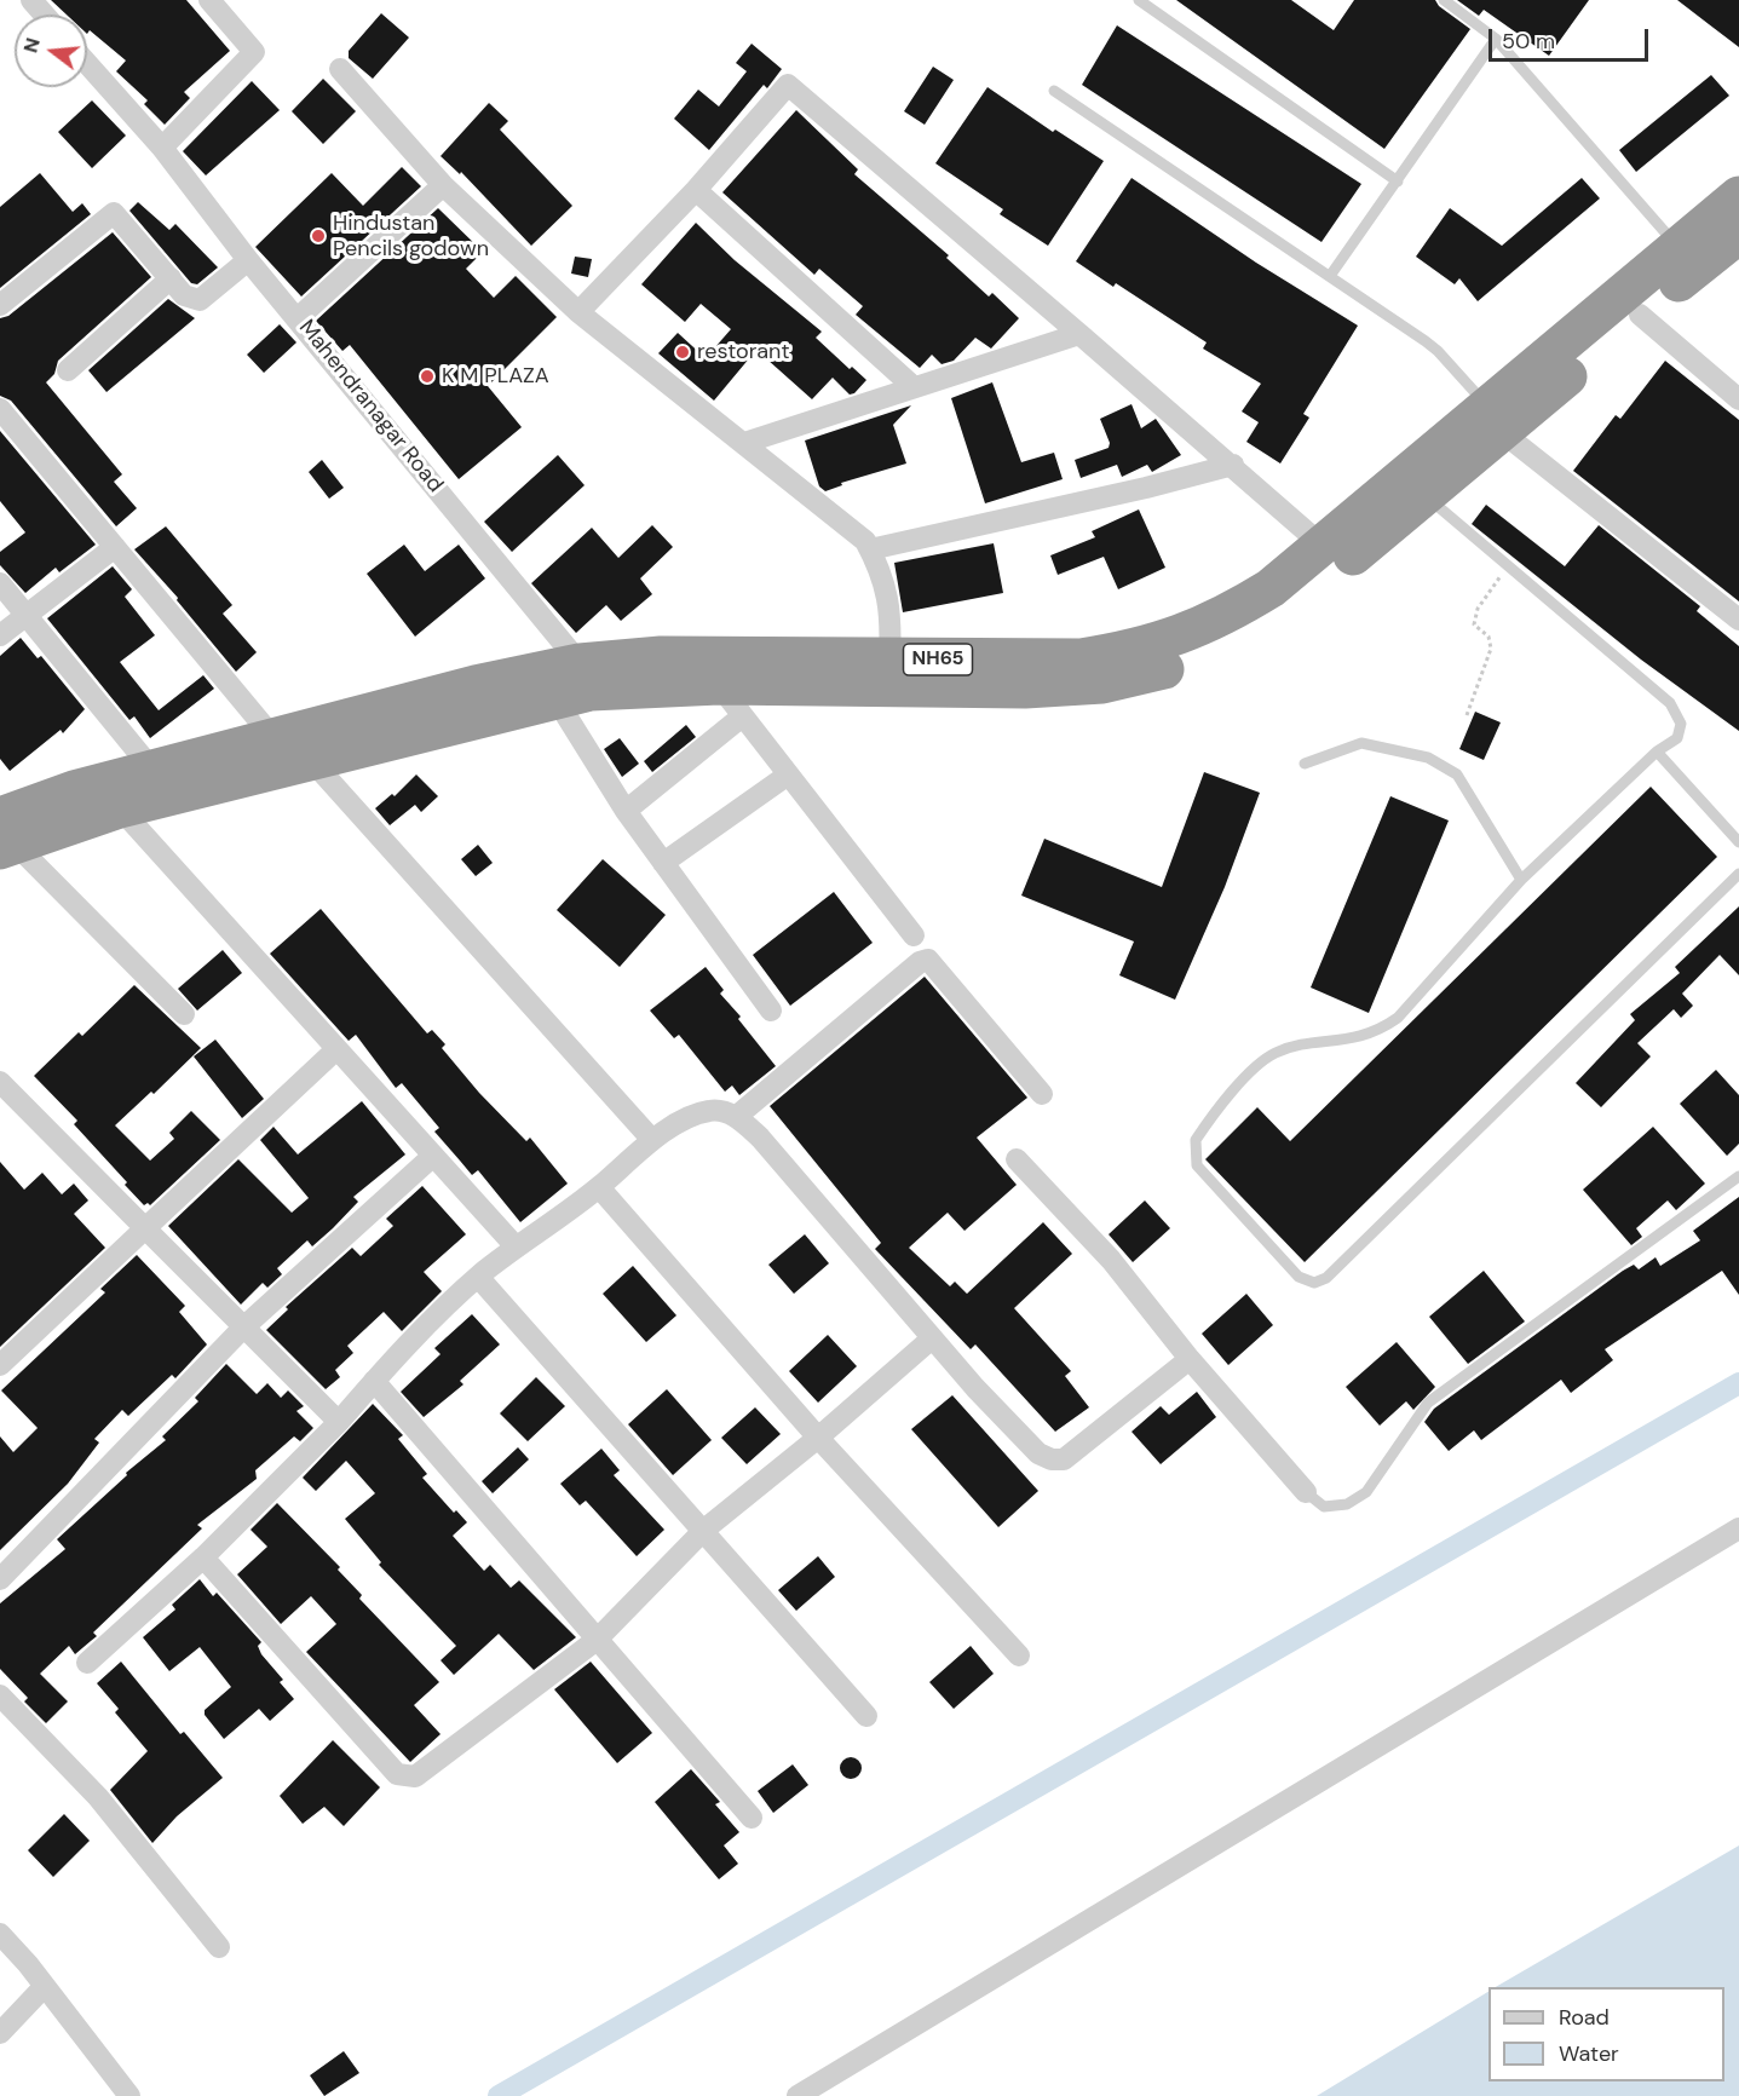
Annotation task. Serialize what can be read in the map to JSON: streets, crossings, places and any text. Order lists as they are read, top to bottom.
{
  "streets": {
    "highway": ["NH65"],
    "street": ["Mahendranagar Road"]
  },
  "crossings": [
    ["Mahendranagar Road", "NH65"]
  ],
  "places": ["Hindustan Pencils godown", "restorant", "K M PLAZA"],
  "legend": ["Road", "Water"],
  "scale_bar": "50 m",
  "north": "left"
}
